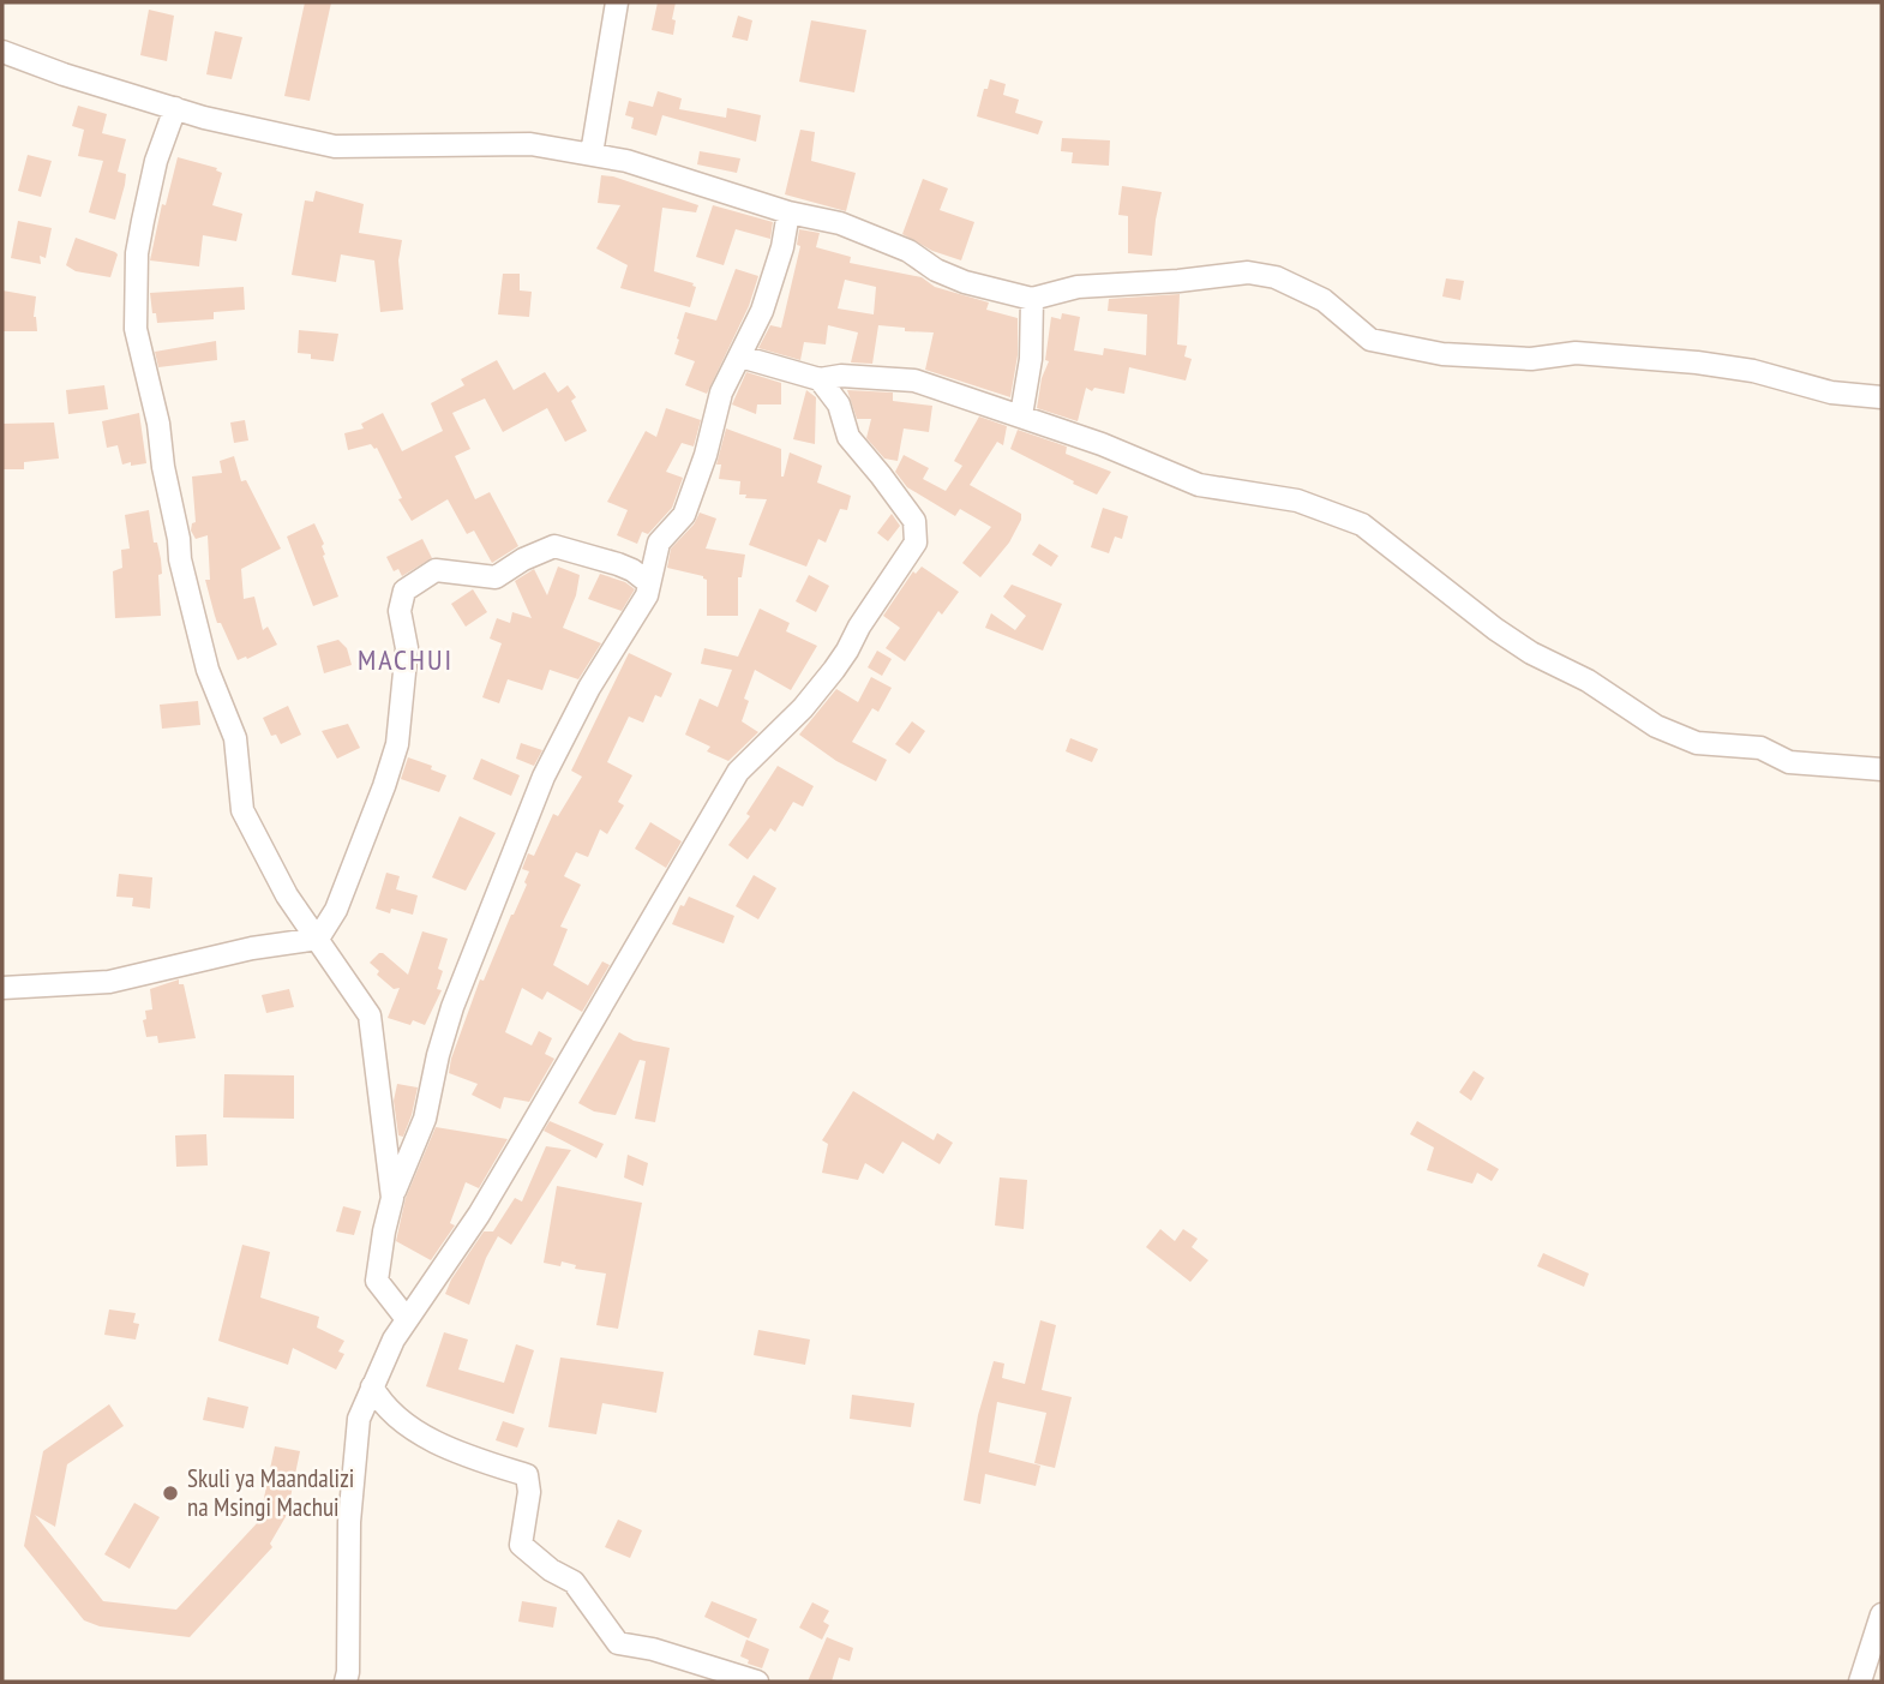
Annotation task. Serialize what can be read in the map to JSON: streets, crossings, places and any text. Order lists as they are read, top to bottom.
{
  "districts": ["MACHUI"],
  "places": ["Skuli ya Maandalizi na Msingi Machui"]
}
